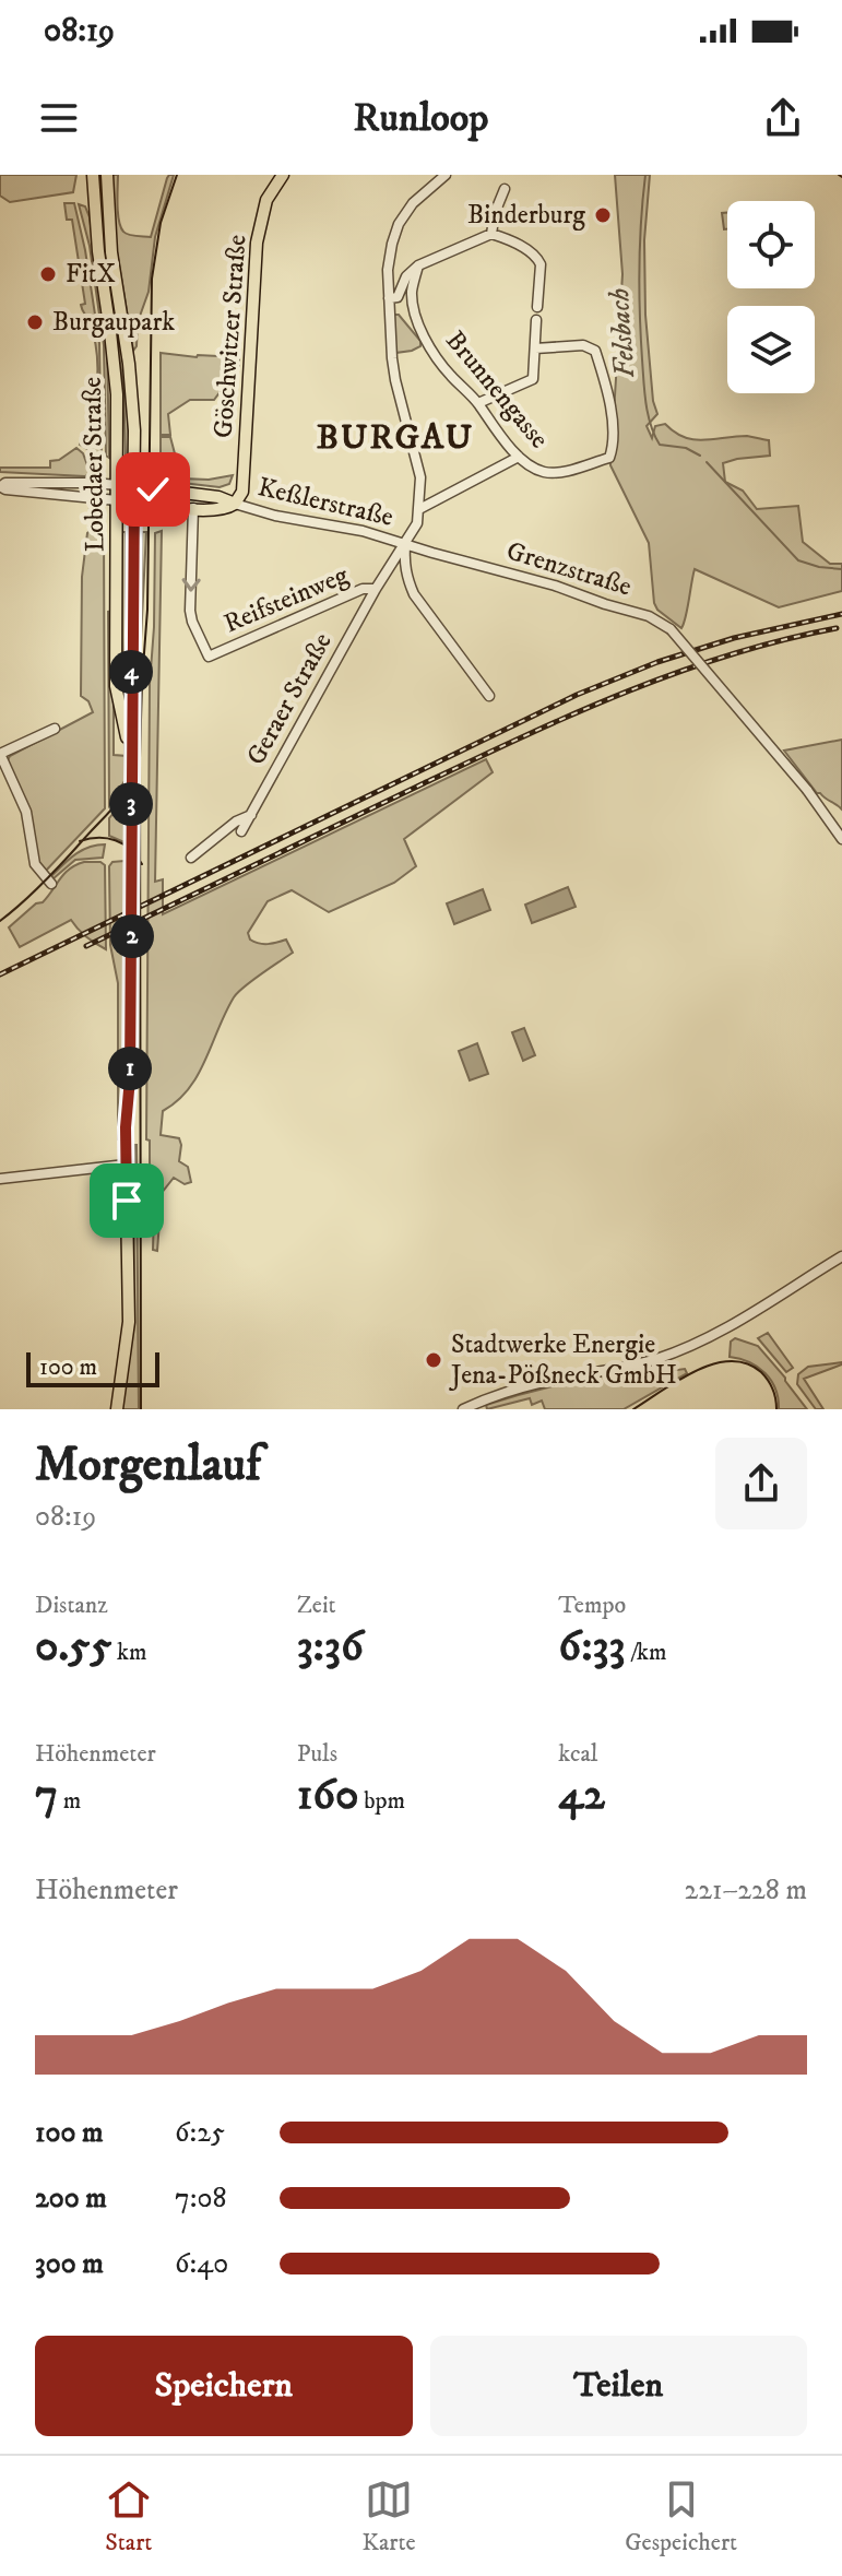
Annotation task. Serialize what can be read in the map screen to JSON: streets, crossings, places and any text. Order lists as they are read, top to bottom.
{
  "streets": {
    "main road": ["Göschwitzer Straße", "Lobedaer Straße", "Keßlerstraße"],
    "street": [
      "Brunnengasse",
      "Grenzstraße",
      "Reifsteinweg",
      "Geraer Straße"
    ]
  },
  "crossings": [
    ["Göschwitzer Straße", "Keßlerstraße"],
    ["Lobedaer Straße", "Keßlerstraße"],
    ["Keßlerstraße", "Grenzstraße"],
    ["Keßlerstraße", "Reifsteinweg"],
    ["Keßlerstraße", "Geraer Straße"],
    ["Reifsteinweg", "Geraer Straße"]
  ],
  "districts": ["BURGAU"],
  "water": ["Felsbach"],
  "places": [
    "Binderburg",
    "FitX",
    "Burgaupark",
    "Stadtwerke Energie Jena-Pößneck GmbH"
  ],
  "scale_bar": "100 m",
  "page": {
    "status": "08:19",
    "header": "Runloop",
    "pins": [
      "4",
      "3",
      "2",
      "1"
    ],
    "scale": "100 m",
    "heading": ["Morgenlauf", "08:19"],
    "stats": [
      ["Distanz", "0.55 km"],
      ["Zeit", "3:36"],
      ["Tempo", "6:33 /km"],
      ["Höhenmeter", "7 m"],
      ["Puls", "160 bpm"],
      ["kcal", "42"]
    ],
    "chart": ["Höhenmeter", "221–228 m"],
    "list": [
      {
        "name": "100 m",
        "note": "6:25"
      },
      {
        "name": "200 m",
        "note": "7:08"
      },
      {
        "name": "300 m",
        "note": "6:40"
      }
    ],
    "buttons": ["Speichern", "Teilen"],
    "tabs": ["Start", "Karte", "Gespeichert"]
  }
}
